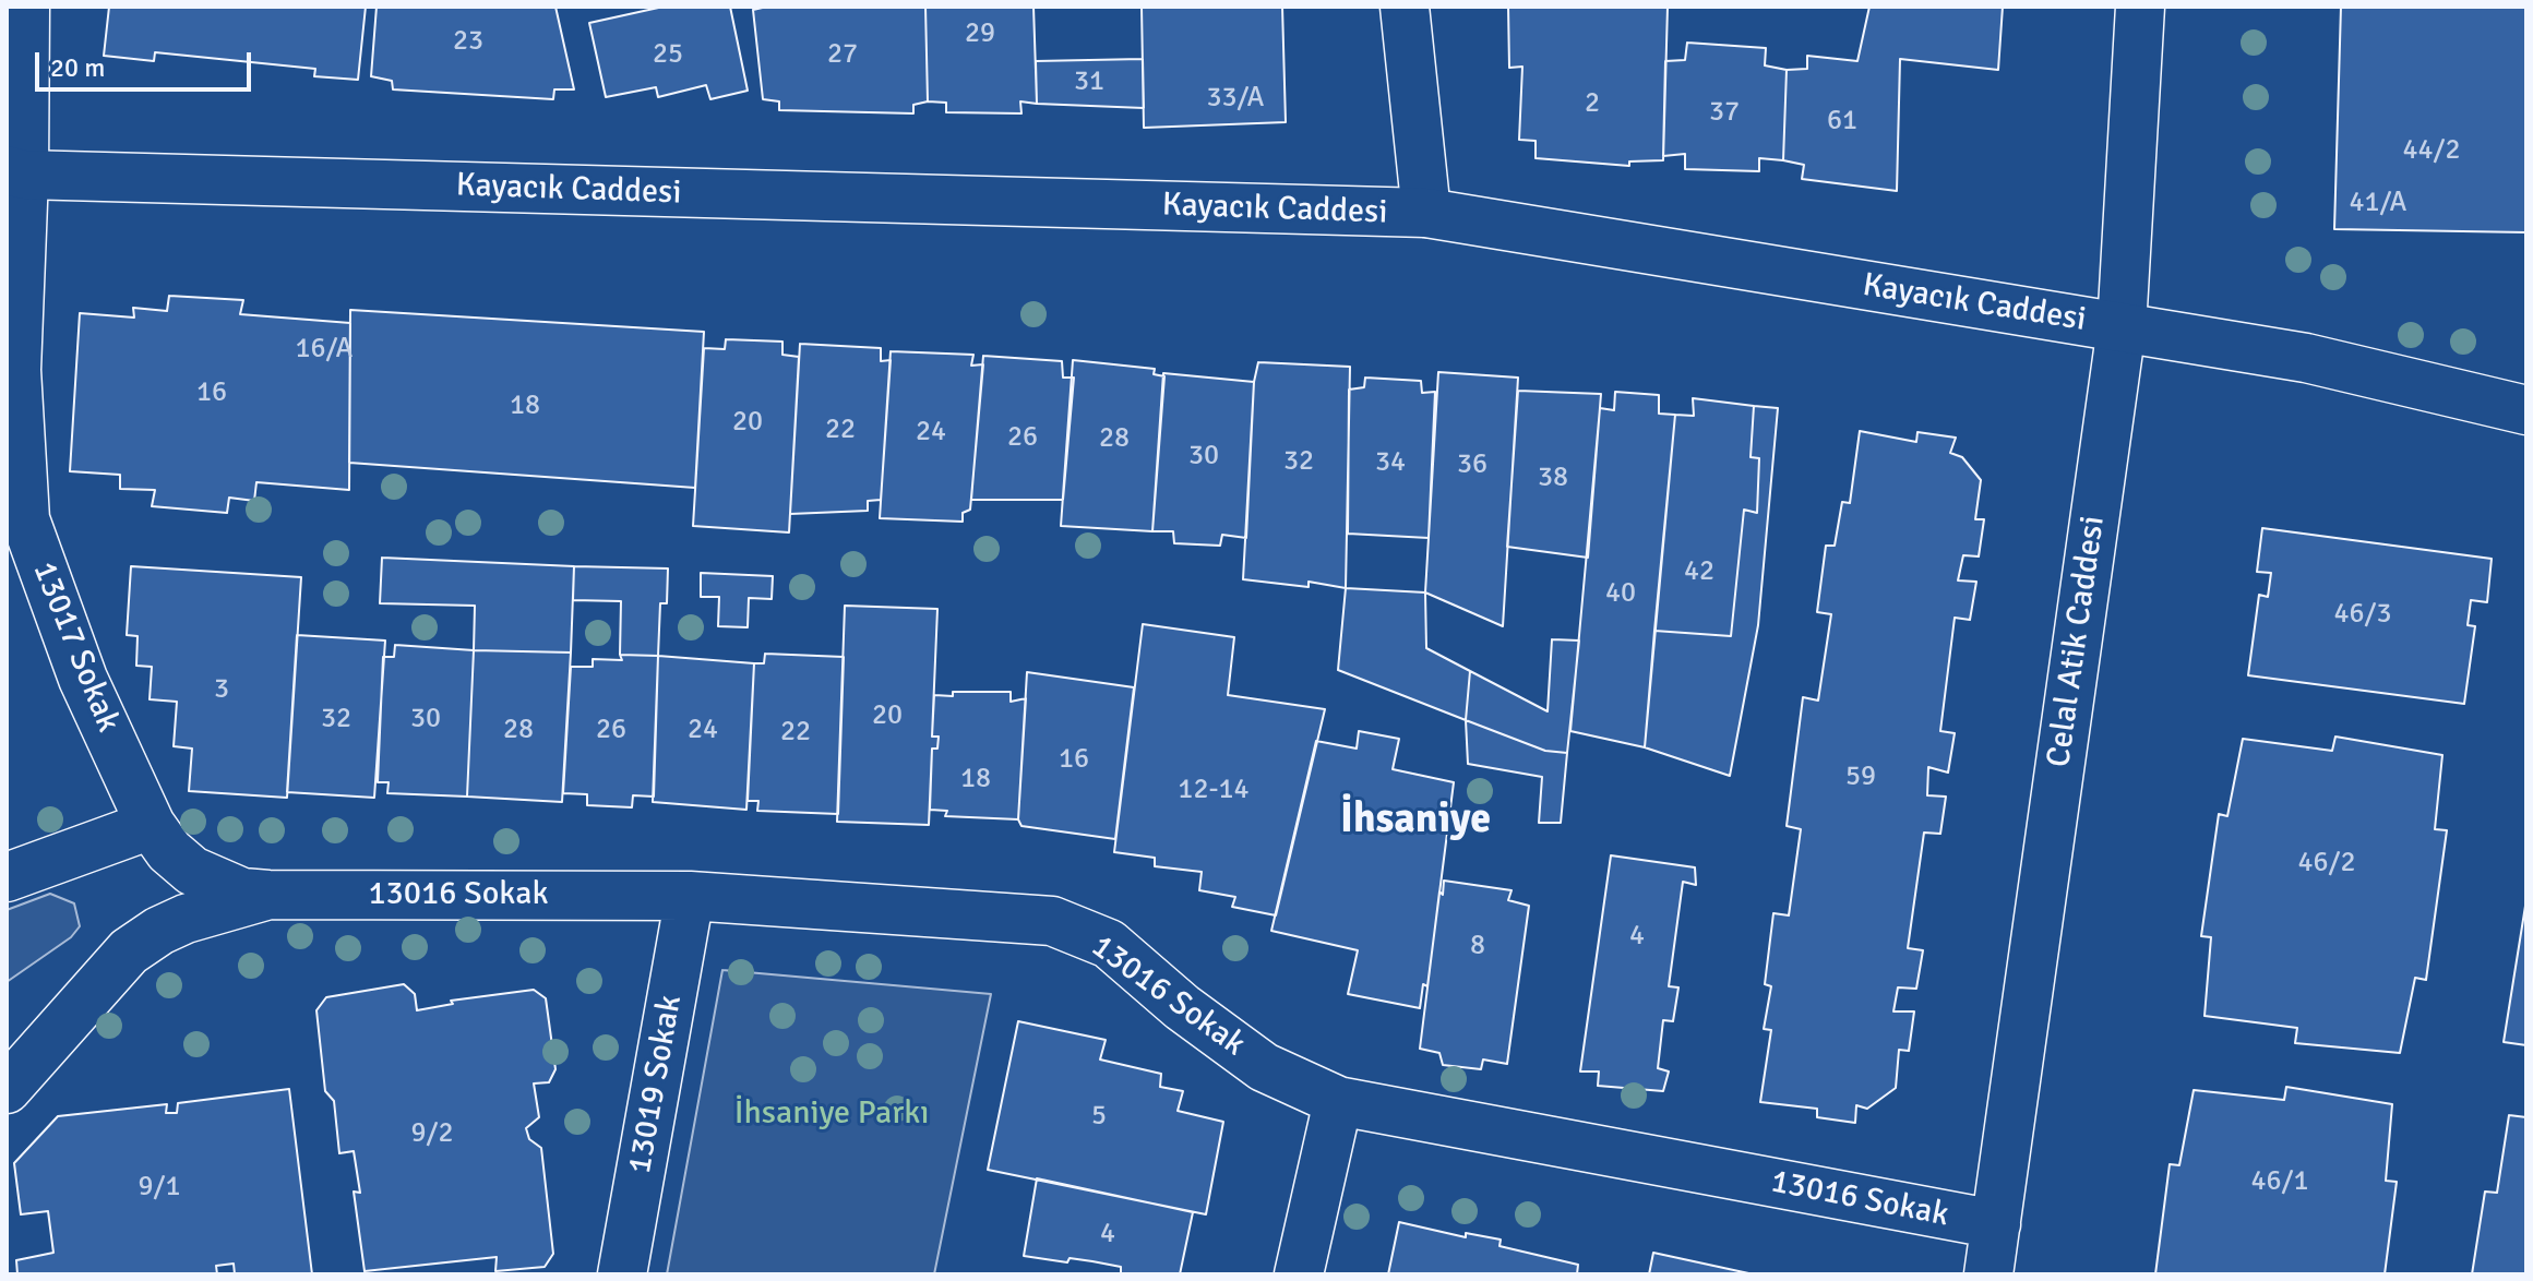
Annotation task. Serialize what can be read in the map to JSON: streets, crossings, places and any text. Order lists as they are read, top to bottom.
{
  "streets": {
    "street": [
      "Kayacık Caddesi",
      "Celal Atik Caddesi",
      "13017 Sokak",
      "13016 Sokak",
      "13019 Sokak"
    ]
  },
  "crossings": [
    ["Kayacık Caddesi", "Celal Atik Caddesi"],
    ["Kayacık Caddesi", "13017 Sokak"],
    ["Celal Atik Caddesi", "13016 Sokak"],
    ["13017 Sokak", "13016 Sokak"],
    ["13016 Sokak", "13019 Sokak"]
  ],
  "districts": ["İhsaniye"],
  "parks": ["İhsaniye Parkı"],
  "house_numbers": [
    "29",
    "23",
    "25",
    "27",
    "31",
    "33/A",
    "2",
    "37",
    "61",
    "44/2",
    "41/A",
    "16/A",
    "16",
    "18",
    "20",
    "22",
    "24",
    "26",
    "28",
    "30",
    "32",
    "34",
    "36",
    "38",
    "42",
    "40",
    "46/3",
    "3",
    "20",
    "32",
    "30",
    "28",
    "26",
    "24",
    "22",
    "16",
    "59",
    "18",
    "12-14",
    "46/2",
    "4",
    "8",
    "5",
    "9/2",
    "46/1",
    "9/1",
    "4"
  ],
  "scale_bar": "20 m"
}
